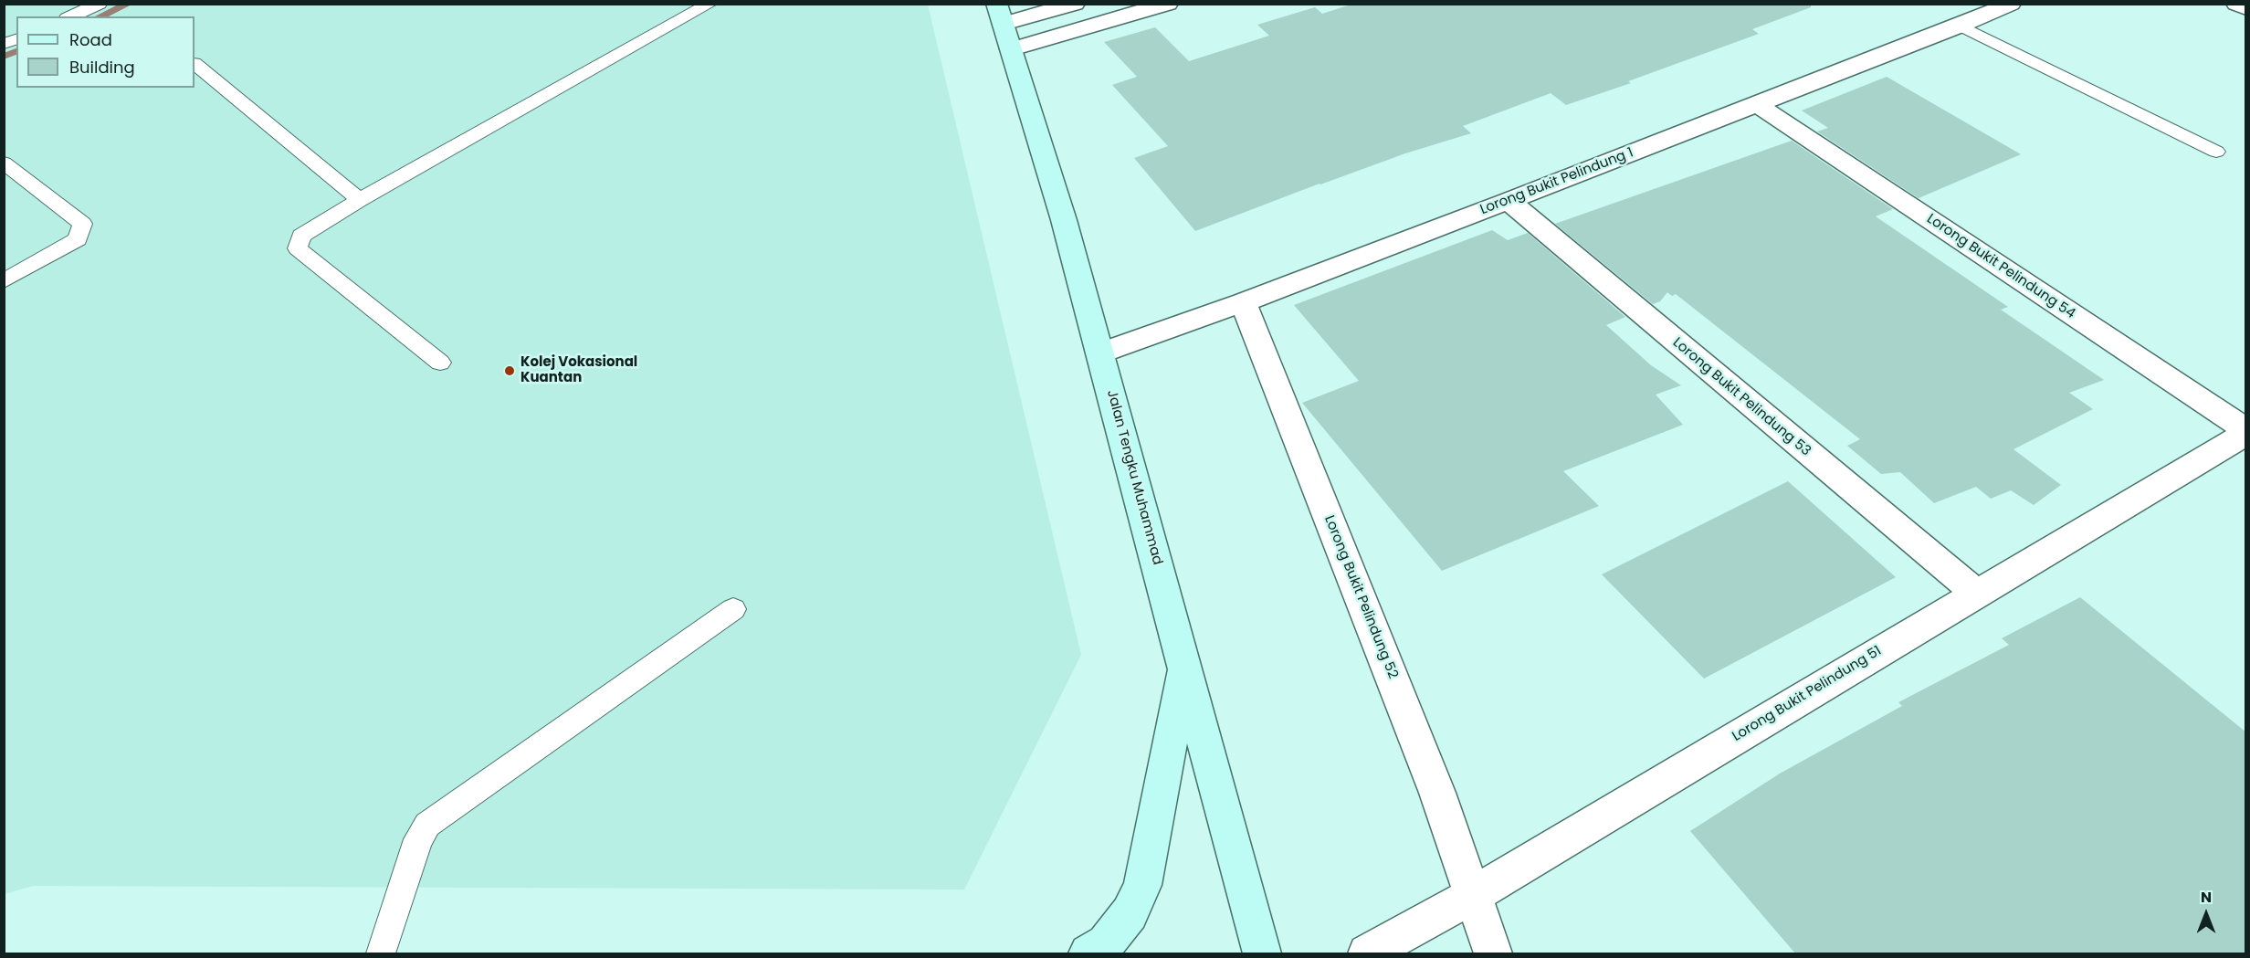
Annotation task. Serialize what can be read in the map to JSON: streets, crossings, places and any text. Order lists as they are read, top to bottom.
{
  "streets": {
    "main road": ["Jalan Tengku Muhammad"],
    "street": [
      "Lorong Bukit Pelindung 1",
      "Lorong Bukit Pelindung 54",
      "Lorong Bukit Pelindung 53",
      "Lorong Bukit Pelindung 52",
      "Lorong Bukit Pelindung 51"
    ]
  },
  "crossings": [
    ["Lorong Bukit Pelindung 1", "Lorong Bukit Pelindung 54"],
    ["Lorong Bukit Pelindung 1", "Lorong Bukit Pelindung 53"],
    ["Lorong Bukit Pelindung 1", "Jalan Tengku Muhammad"],
    ["Lorong Bukit Pelindung 1", "Lorong Bukit Pelindung 52"],
    ["Lorong Bukit Pelindung 54", "Lorong Bukit Pelindung 51"],
    ["Lorong Bukit Pelindung 53", "Lorong Bukit Pelindung 51"],
    ["Lorong Bukit Pelindung 52", "Lorong Bukit Pelindung 51"]
  ],
  "places": ["Kolej Vokasional Kuantan"],
  "legend": ["Road", "Building"],
  "north": "top"
}
